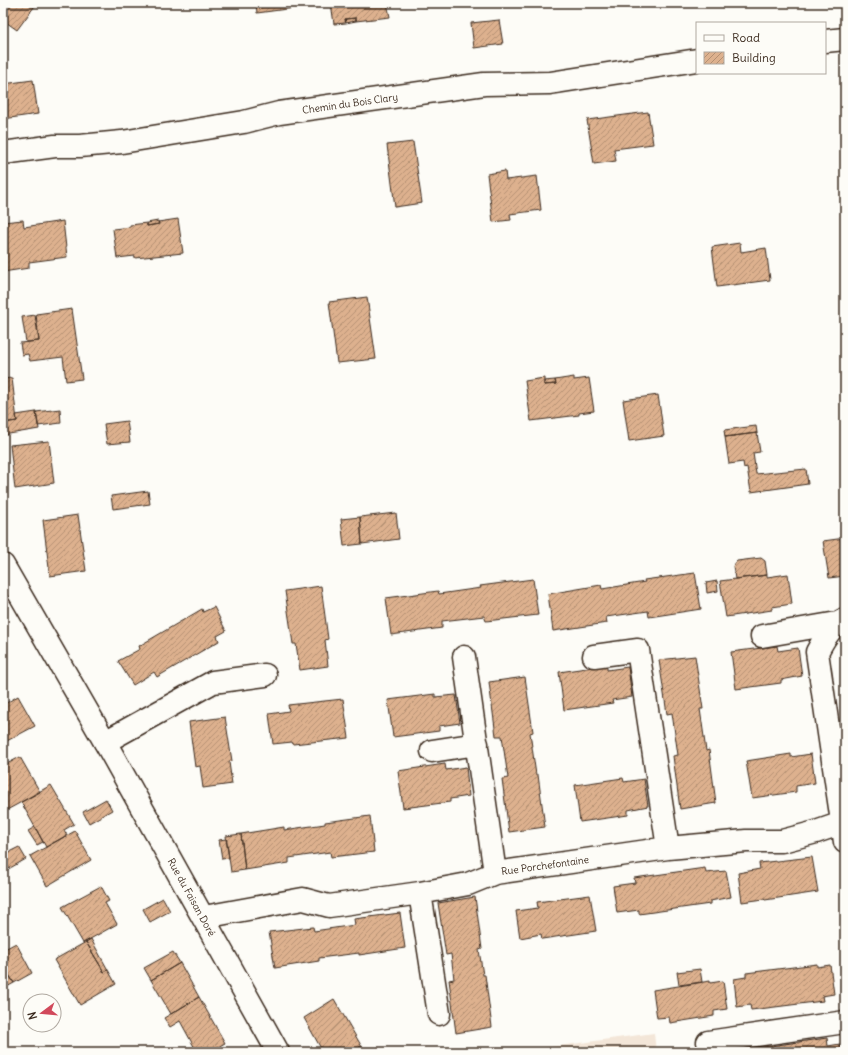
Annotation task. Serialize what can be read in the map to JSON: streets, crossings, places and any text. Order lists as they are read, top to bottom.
{
  "streets": {
    "street": ["Chemin du Bois Clary", "Rue Porchefontaine", "Rue du Faisan Doré"]
  },
  "crossings": [
    ["Rue Porchefontaine", "Rue du Faisan Doré"]
  ],
  "legend": ["Road", "Building"],
  "north": "left"
}
